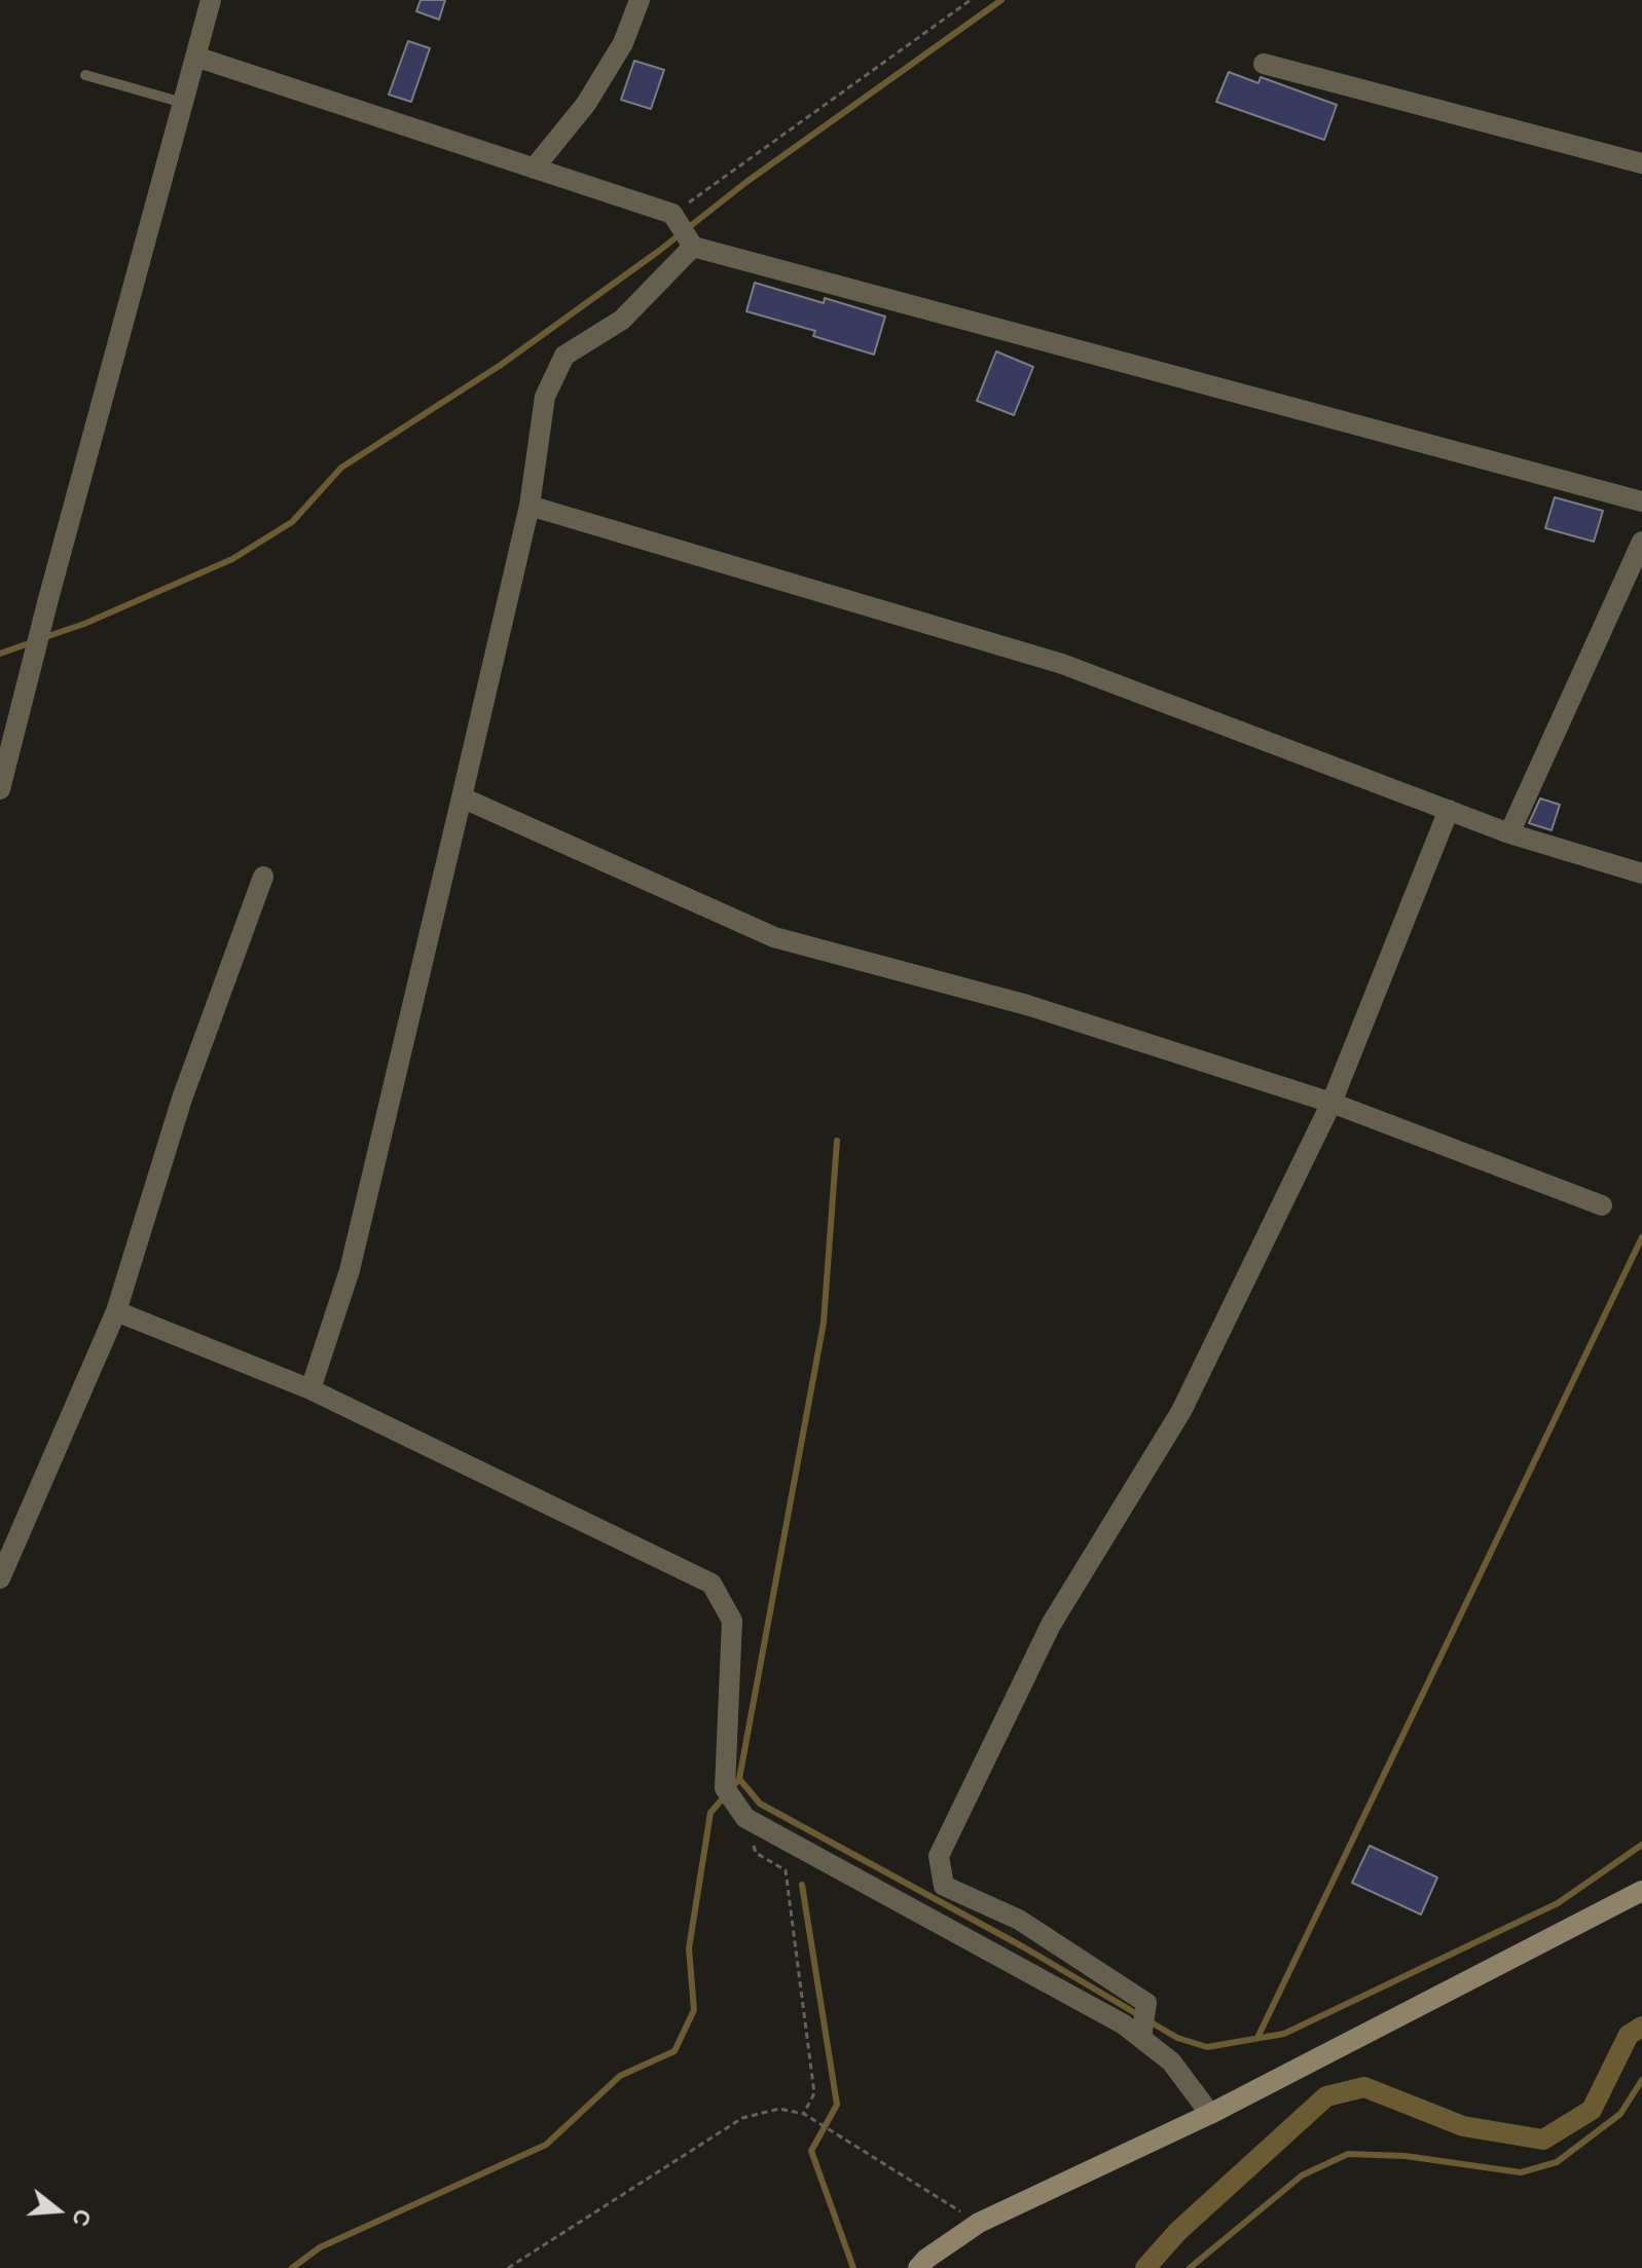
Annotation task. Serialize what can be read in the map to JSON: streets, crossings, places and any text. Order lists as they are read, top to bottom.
{
  "north": "right"
}
